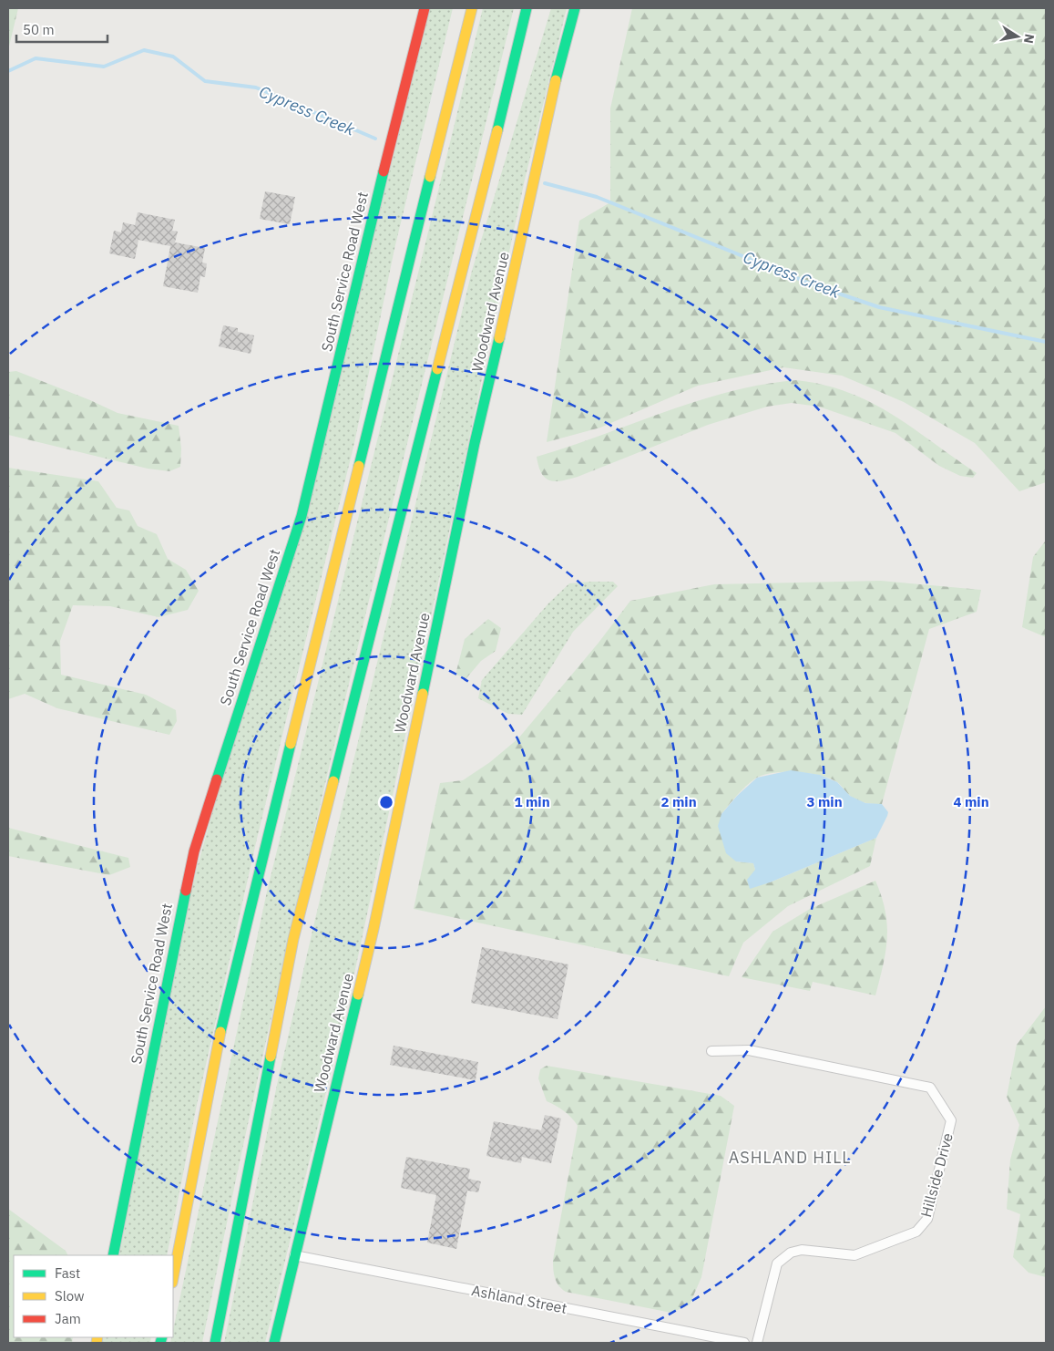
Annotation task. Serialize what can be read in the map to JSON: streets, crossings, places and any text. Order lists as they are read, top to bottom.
{
  "streets": {
    "main road": ["South Service Road West", "Woodward Avenue"],
    "street": ["Hillside Drive", "Ashland Street"]
  },
  "crossings": [
    ["Woodward Avenue", "Ashland Street"]
  ],
  "districts": ["ASHLAND HILL"],
  "water": ["Cypress Creek"],
  "legend": ["Fast", "Slow", "Jam"],
  "scale_bar": "50 m",
  "north": "right",
  "rings": [
    "1 min",
    "2 min",
    "3 min",
    "4 min"
  ]
}
